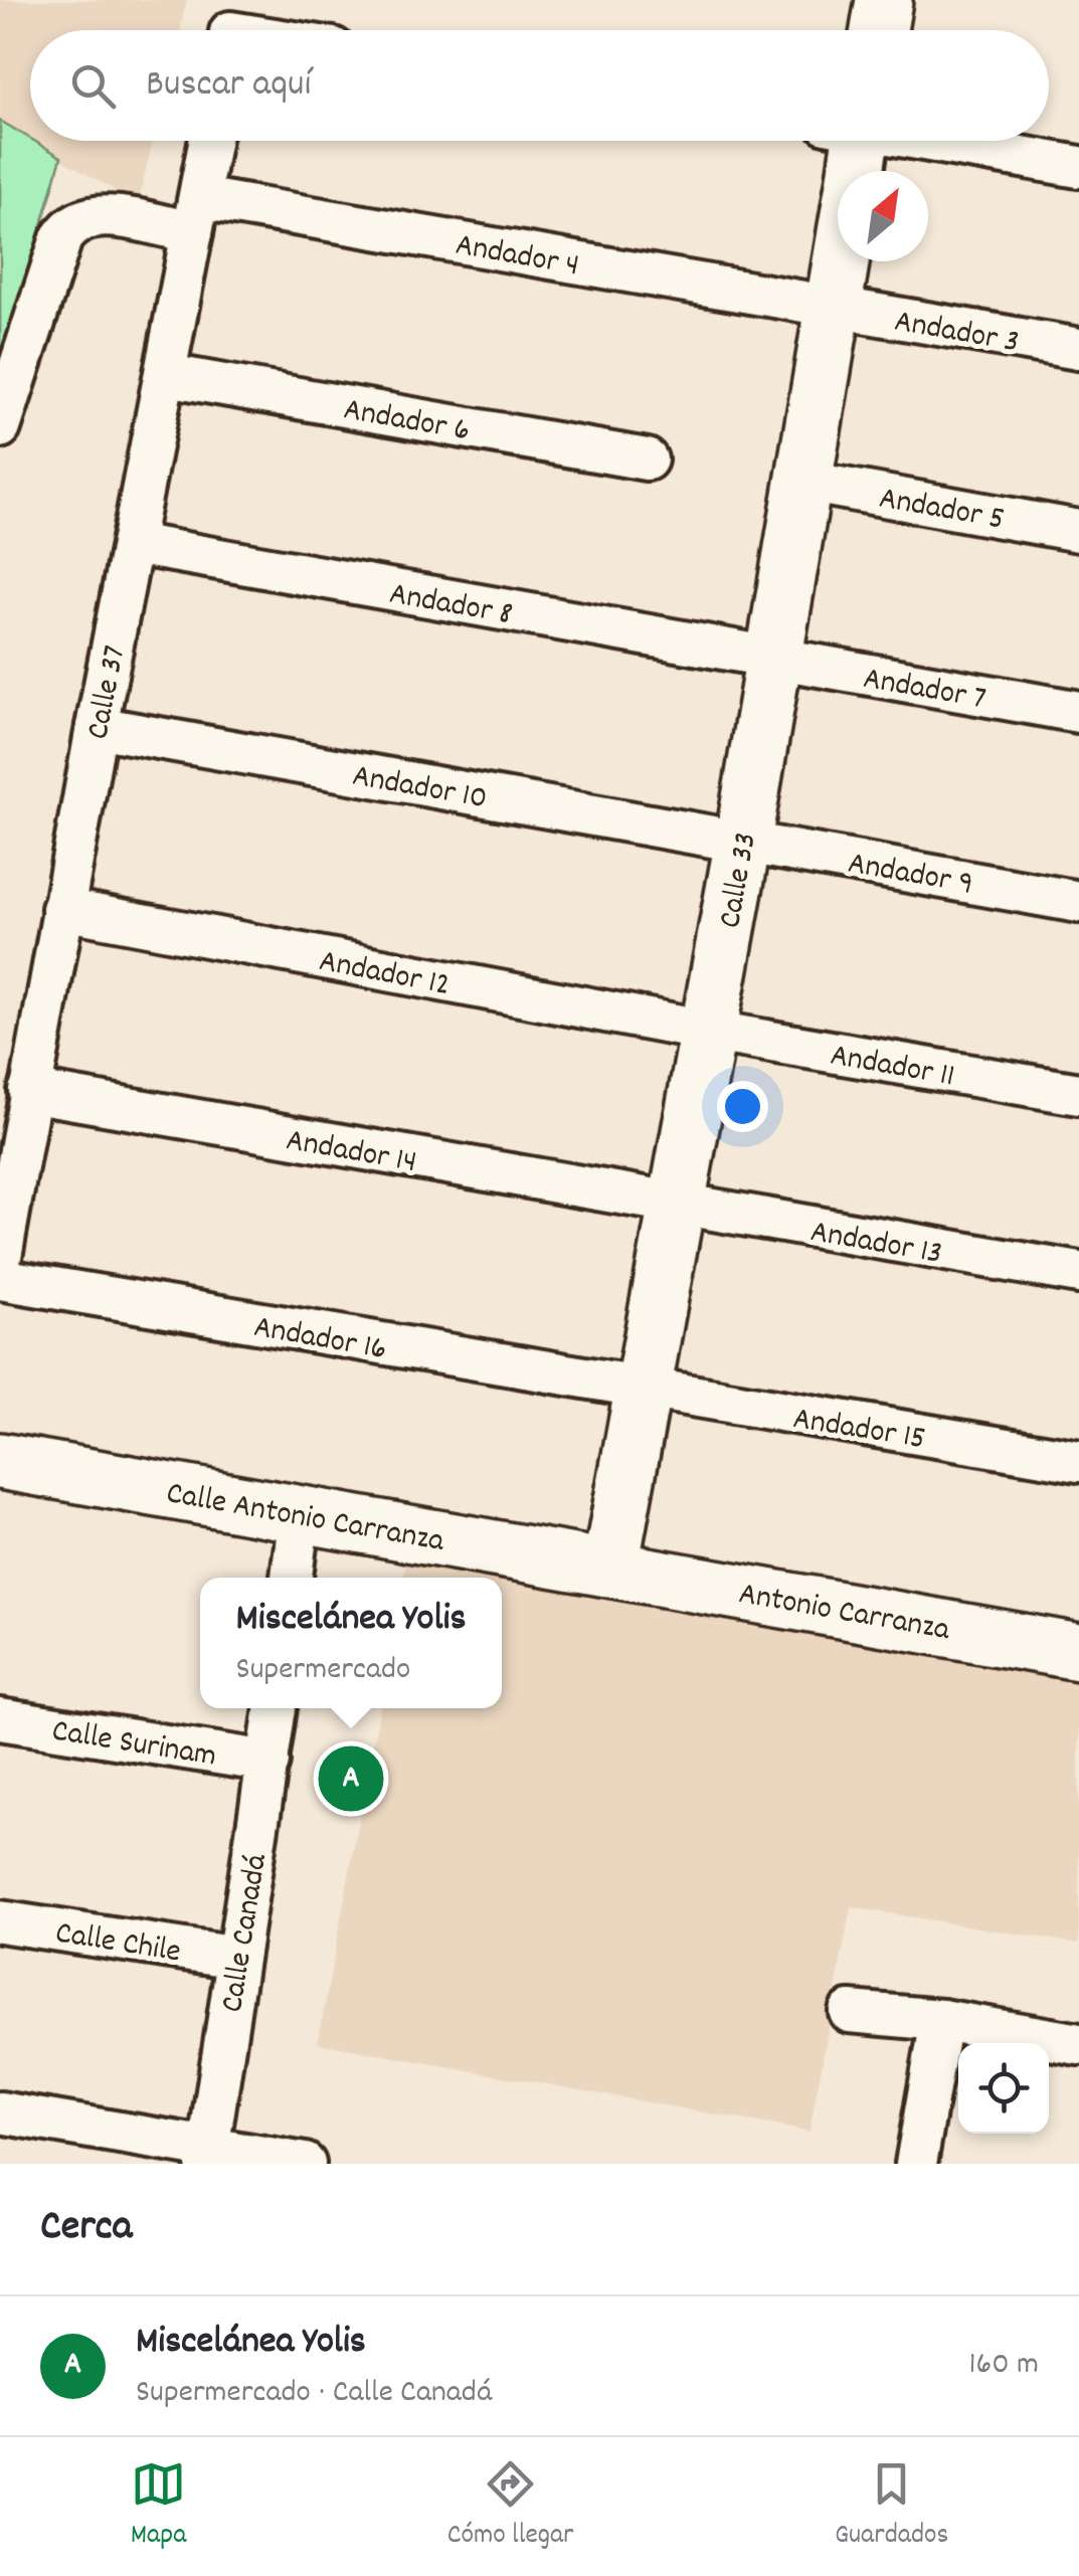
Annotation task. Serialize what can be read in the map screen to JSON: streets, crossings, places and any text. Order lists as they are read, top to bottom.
{
  "streets": {
    "street": [
      "Andador 4",
      "Andador 3",
      "Andador 6",
      "Andador 5",
      "Andador 8",
      "Andador 7",
      "Calle 37",
      "Andador 10",
      "Andador 9",
      "Calle 33",
      "Andador 12",
      "Andador 11",
      "Andador 14",
      "Andador 13",
      "Andador 16",
      "Andador 15",
      "Calle Antonio Carranza",
      "Antonio Carranza",
      "Calle Surinam",
      "Calle Canadá",
      "Calle Chile"
    ]
  },
  "crossings": [
    ["Andador 4", "Andador 3"],
    ["Andador 4", "Calle 37"],
    ["Andador 4", "Calle 33"],
    ["Andador 3", "Calle 33"],
    ["Andador 6", "Calle 37"],
    ["Andador 5", "Calle 33"],
    ["Andador 8", "Andador 7"],
    ["Andador 8", "Calle 37"],
    ["Andador 8", "Calle 33"],
    ["Andador 7", "Calle 33"],
    ["Calle 37", "Andador 10"],
    ["Calle 37", "Andador 12"],
    ["Calle 37", "Andador 14"],
    ["Andador 10", "Andador 9"],
    ["Andador 10", "Calle 33"],
    ["Andador 9", "Calle 33"],
    ["Calle 33", "Andador 12"],
    ["Calle 33", "Andador 11"],
    ["Calle 33", "Andador 14"],
    ["Calle 33", "Andador 13"],
    ["Calle 33", "Andador 16"],
    ["Calle 33", "Andador 15"],
    ["Calle 33", "Calle Antonio Carranza"],
    ["Calle 33", "Antonio Carranza"],
    ["Andador 12", "Andador 11"],
    ["Andador 14", "Andador 13"],
    ["Andador 16", "Andador 15"],
    ["Calle Antonio Carranza", "Antonio Carranza"],
    ["Calle Surinam", "Calle Canadá"],
    ["Calle Canadá", "Calle Chile"]
  ],
  "north": "top right",
  "page": {
    "search": "Buscar aquí",
    "popup": ["Miscelánea Yolis", "Supermercado"],
    "pins": "A",
    "heading": "Cerca",
    "list": [
      {
        "mark": "A",
        "name": "Miscelánea Yolis",
        "note": "Supermercado · Calle Canadá",
        "value": "160 m"
      }
    ],
    "nav": ["Mapa", "Cómo llegar", "Guardados"]
  }
}
